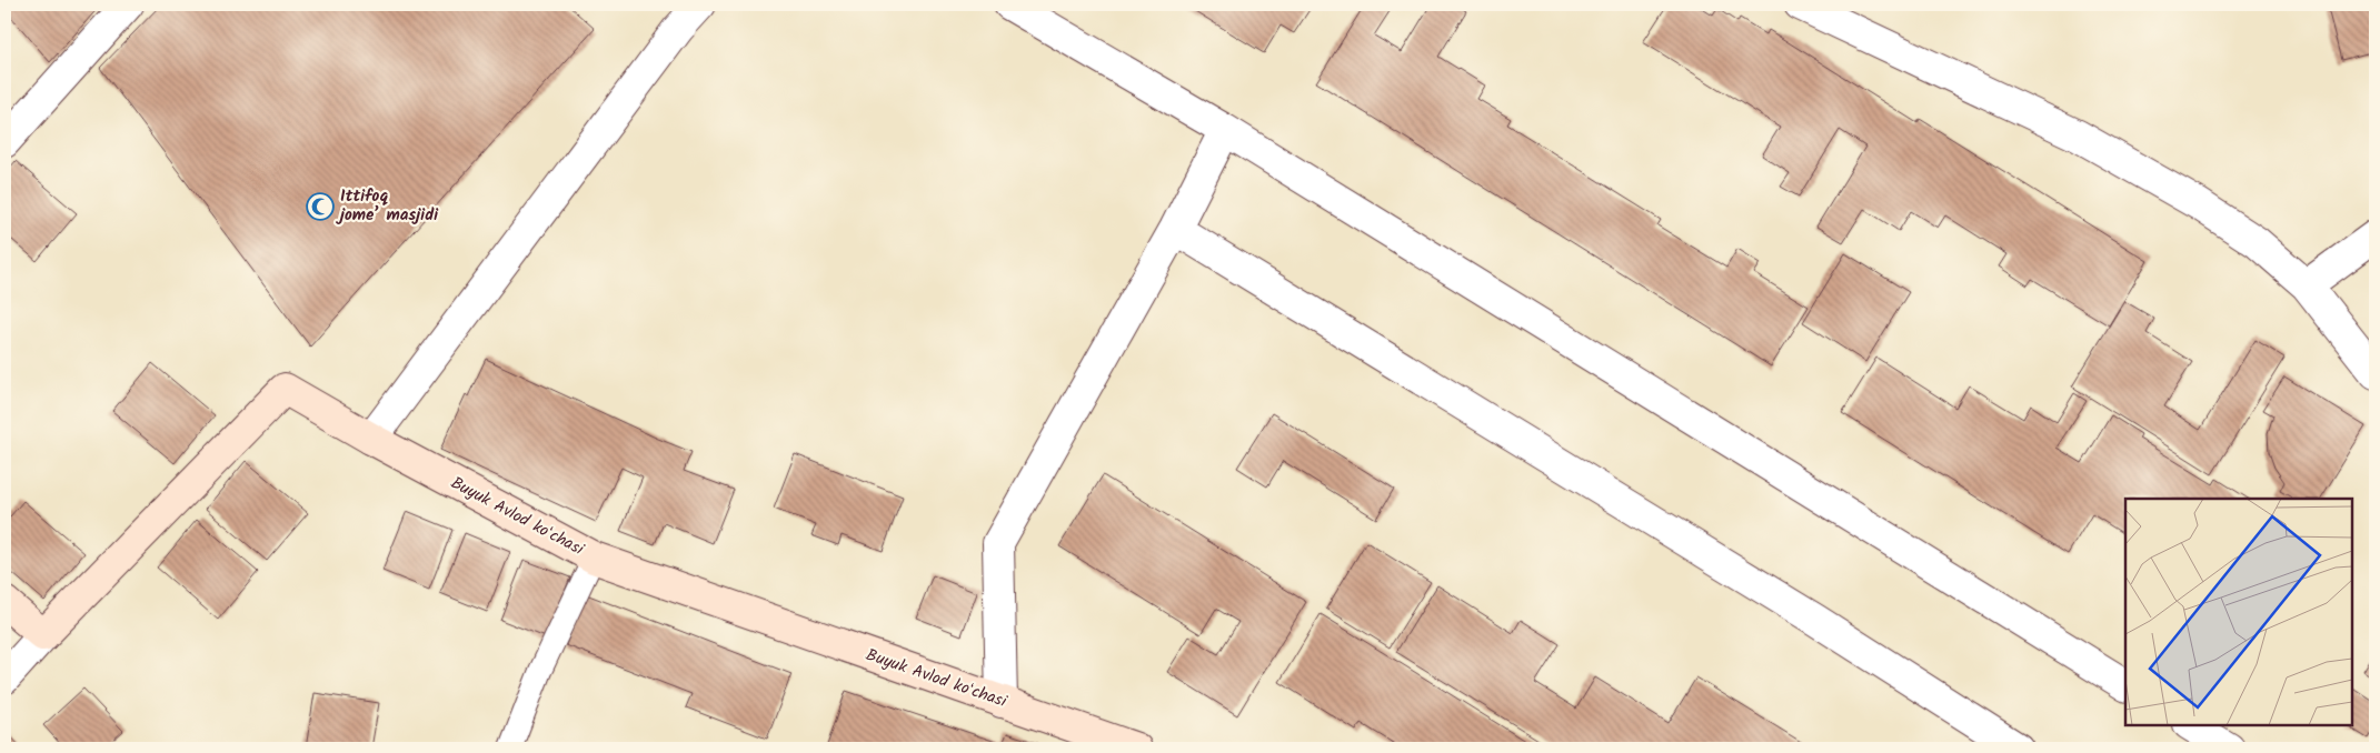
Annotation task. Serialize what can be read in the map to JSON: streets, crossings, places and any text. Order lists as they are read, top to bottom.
{
  "streets": {
    "street": ["Buyuk Avlod koʻchasi"]
  },
  "places": {
    "mosque": ["Ittifoq jome’ masjidi"]
  }
}
